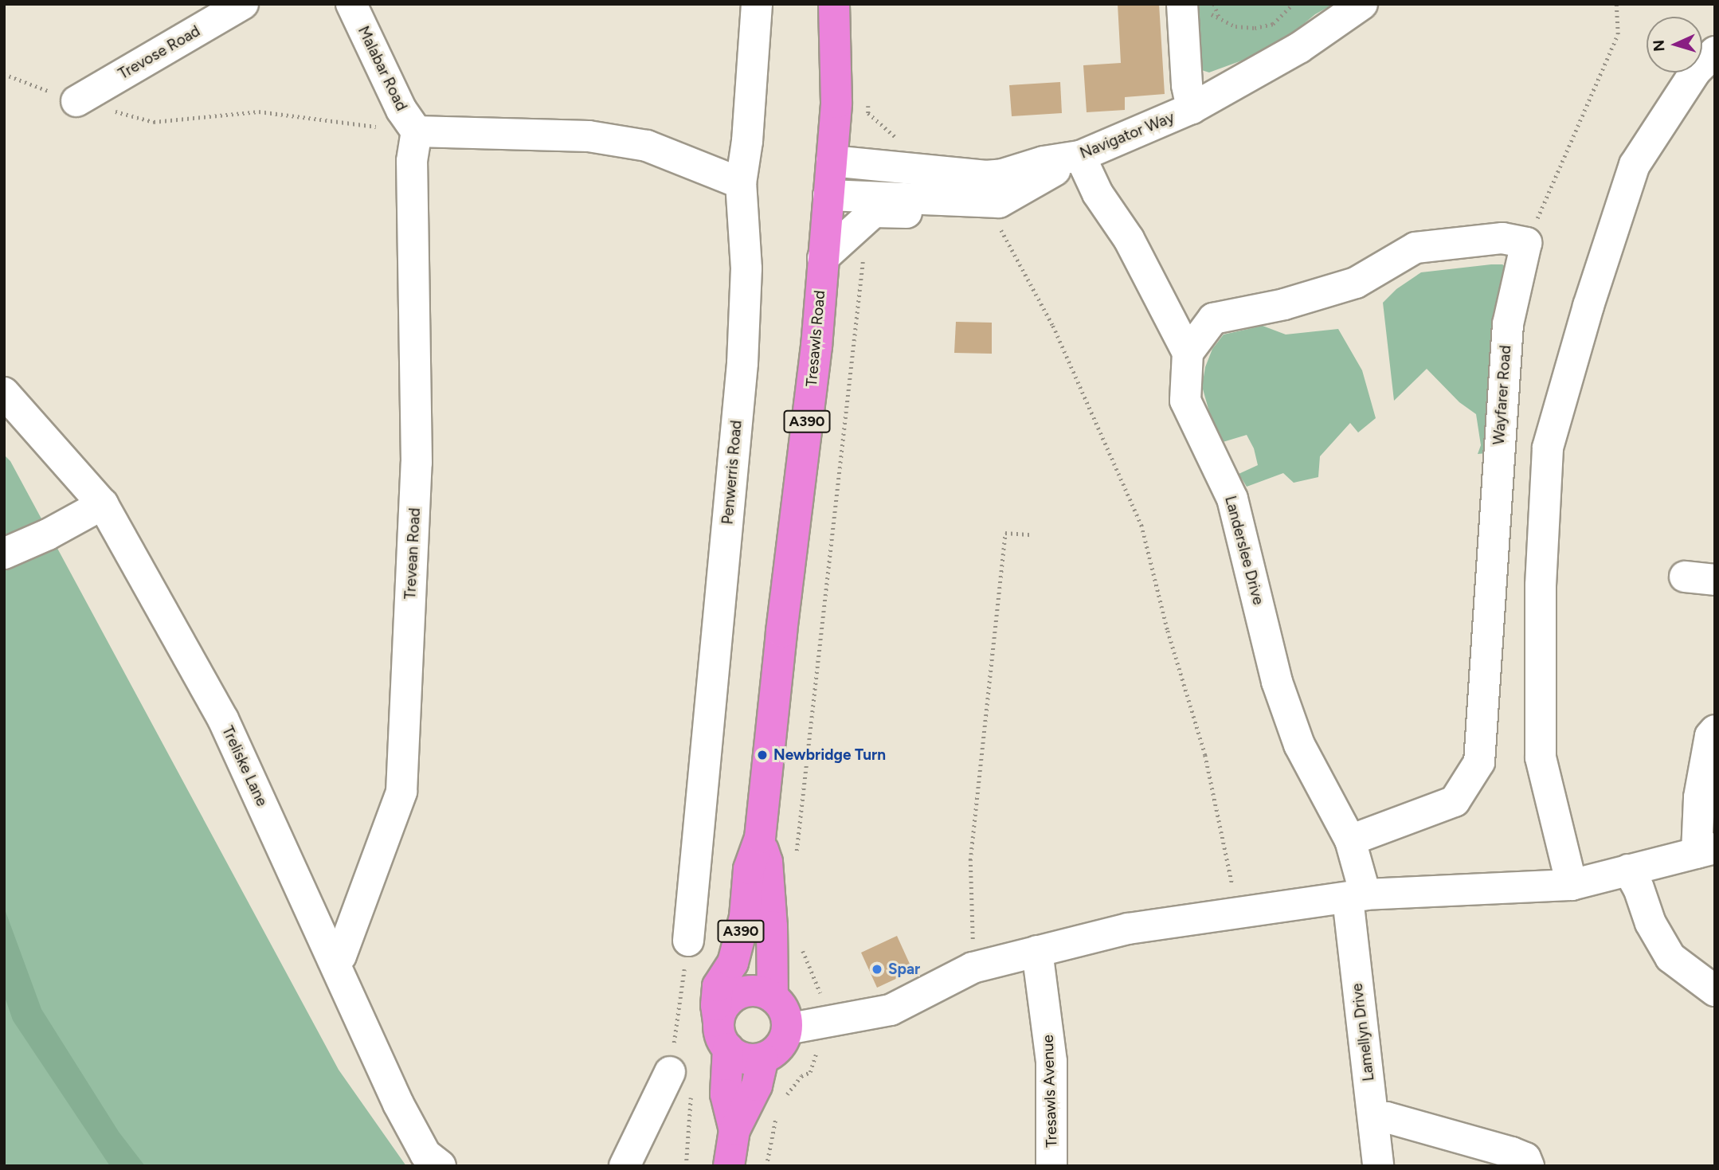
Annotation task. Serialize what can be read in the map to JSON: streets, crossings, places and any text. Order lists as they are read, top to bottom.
{
  "streets": {
    "highway": ["Tresawls Road", "A390"],
    "street": [
      "Trevose Road",
      "Malabar Road",
      "Navigator Way",
      "Wayfarer Road",
      "Penwerris Road",
      "Landerslee Drive",
      "Trevean Road",
      "Treliske Lane",
      "Lamellyn Drive",
      "Tresawls Avenue"
    ]
  },
  "crossings": [
    ["Malabar Road", "Trevean Road"],
    ["Navigator Way", "Tresawls Road"],
    ["Wayfarer Road", "Landerslee Drive"],
    ["Landerslee Drive", "Lamellyn Drive"],
    ["Trevean Road", "Treliske Lane"]
  ],
  "places": ["Newbridge Turn", "Spar"],
  "north": "left"
}
